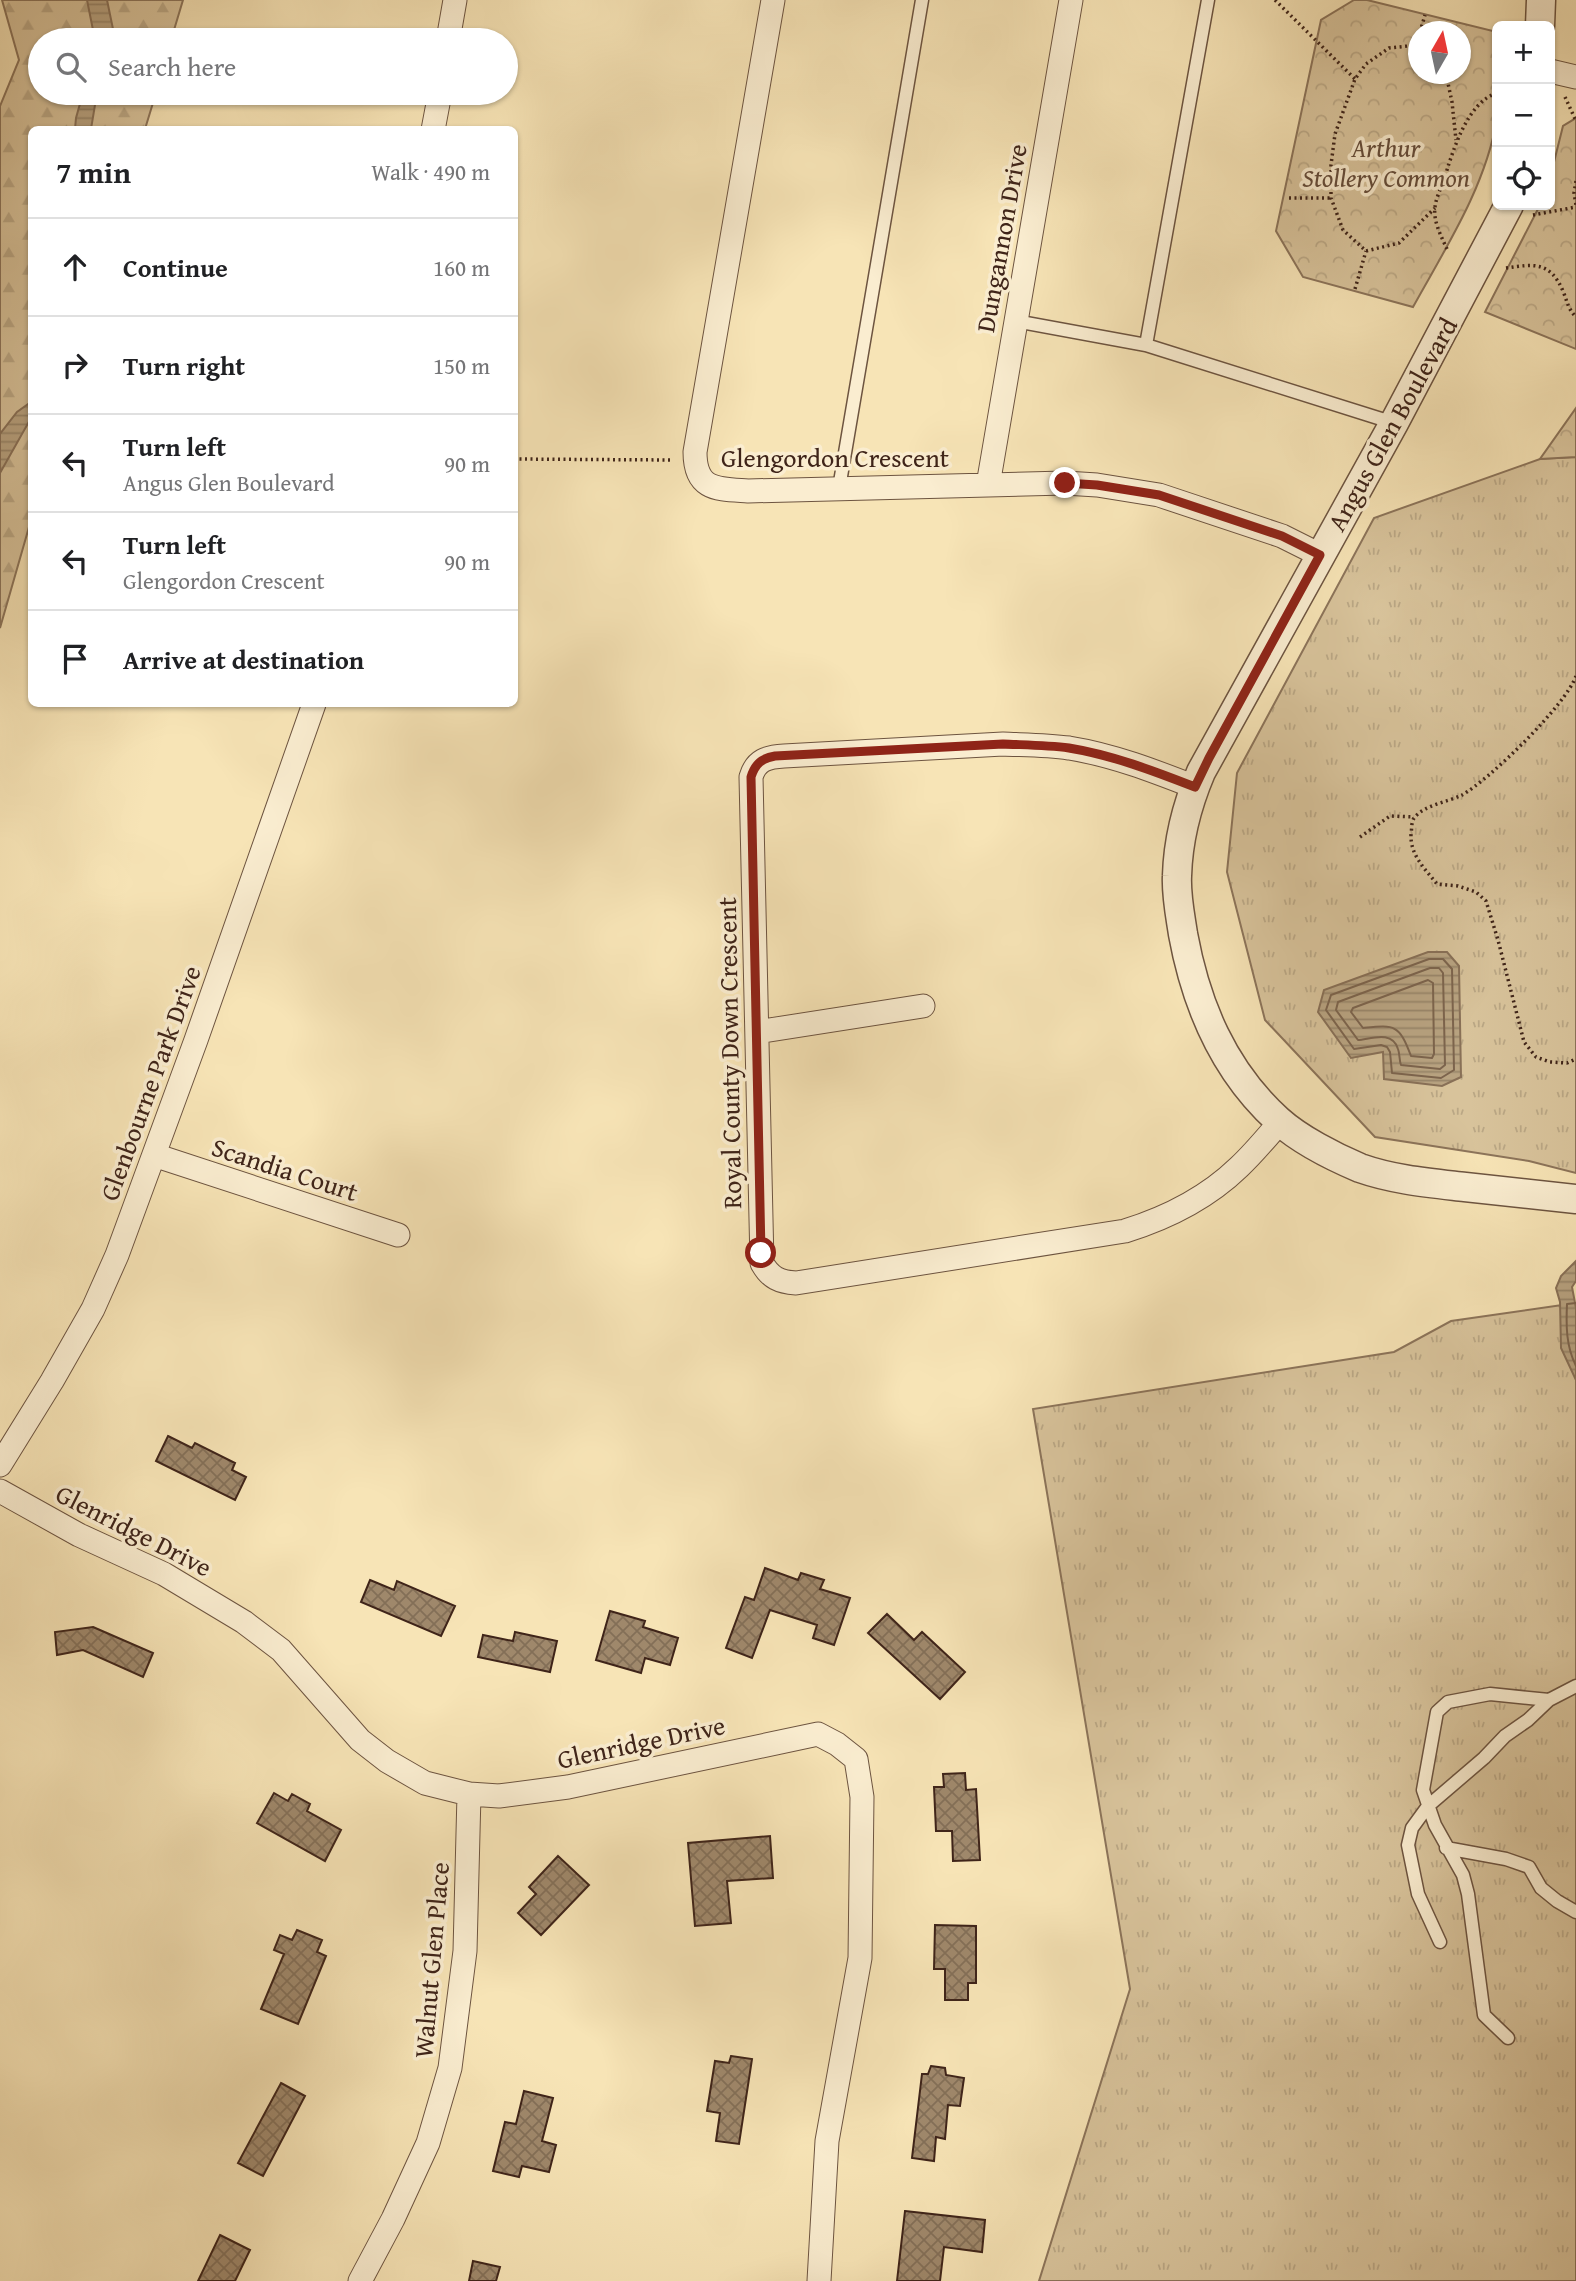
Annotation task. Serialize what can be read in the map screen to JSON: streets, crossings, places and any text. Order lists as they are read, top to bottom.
{
  "streets": {
    "street": [
      "Dungannon Drive",
      "Angus Glen Boulevard",
      "Glengordon Crescent",
      "Royal County Down Crescent",
      "Glenbourne Park Drive",
      "Scandia Court",
      "Glenridge Drive",
      "Walnut Glen Place"
    ]
  },
  "crossings": [
    ["Dungannon Drive", "Glengordon Crescent"],
    ["Angus Glen Boulevard", "Glengordon Crescent"],
    ["Angus Glen Boulevard", "Royal County Down Crescent"],
    ["Glenbourne Park Drive", "Scandia Court"],
    ["Glenridge Drive", "Walnut Glen Place"]
  ],
  "parks": ["Arthur Stollery Common"],
  "north": "top",
  "page": {
    "map_buttons": ["+", "−"],
    "search": "Search here",
    "heading": ["7 min", "Walk · 490 m"],
    "list": [
      ["Continue", "160 m"],
      ["Turn right", "150 m"],
      ["Turn left", "Angus Glen Boulevard", "90 m"],
      ["Turn left", "Glengordon Crescent", "90 m"],
      "Arrive at destination"
    ]
  }
}
